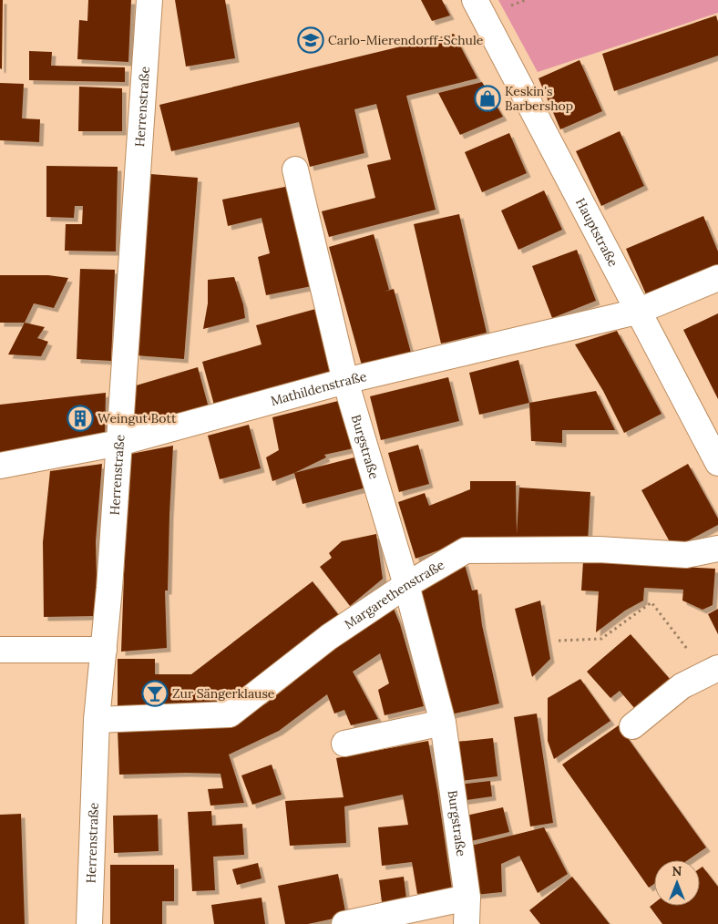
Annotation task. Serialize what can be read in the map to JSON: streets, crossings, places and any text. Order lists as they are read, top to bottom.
{
  "streets": {
    "street": [
      "Herrenstraße",
      "Hauptstraße",
      "Mathildenstraße",
      "Burgstraße",
      "Margarethenstraße"
    ]
  },
  "crossings": [
    ["Herrenstraße", "Mathildenstraße"],
    ["Herrenstraße", "Margarethenstraße"],
    ["Hauptstraße", "Mathildenstraße"],
    ["Mathildenstraße", "Burgstraße"],
    ["Burgstraße", "Margarethenstraße"]
  ],
  "places": {
    "school or university": ["Carlo-Mierendorff-Schule"],
    "shop": ["Keskin's Barbershop"],
    "building": ["Weingut Bott"],
    "bar": ["Zur Sängerklause"]
  },
  "north": "top"
}
